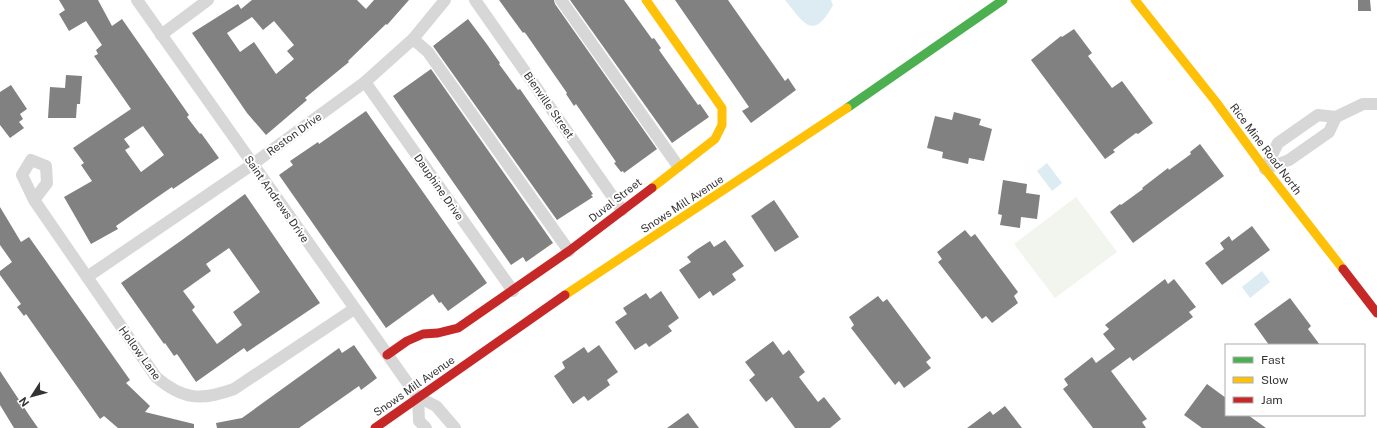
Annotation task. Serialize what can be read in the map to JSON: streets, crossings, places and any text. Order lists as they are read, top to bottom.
{
  "streets": {
    "main road": ["Rice Mine Road North", "Duval Street", "Snows Mill Avenue"],
    "street": [
      "Bienville Street",
      "Reston Drive",
      "Dauphine Drive",
      "Saint Andrews Drive",
      "Hollow Lane"
    ]
  },
  "crossings": [
    ["Bienville Street", "Duval Street"],
    ["Reston Drive", "Dauphine Drive"],
    ["Reston Drive", "Saint Andrews Drive"],
    ["Reston Drive", "Hollow Lane"],
    ["Dauphine Drive", "Duval Street"],
    ["Saint Andrews Drive", "Duval Street"],
    ["Saint Andrews Drive", "Snows Mill Avenue"],
    ["Saint Andrews Drive", "Hollow Lane"]
  ],
  "legend": ["Fast", "Slow", "Jam"],
  "north": "bottom left"
}
